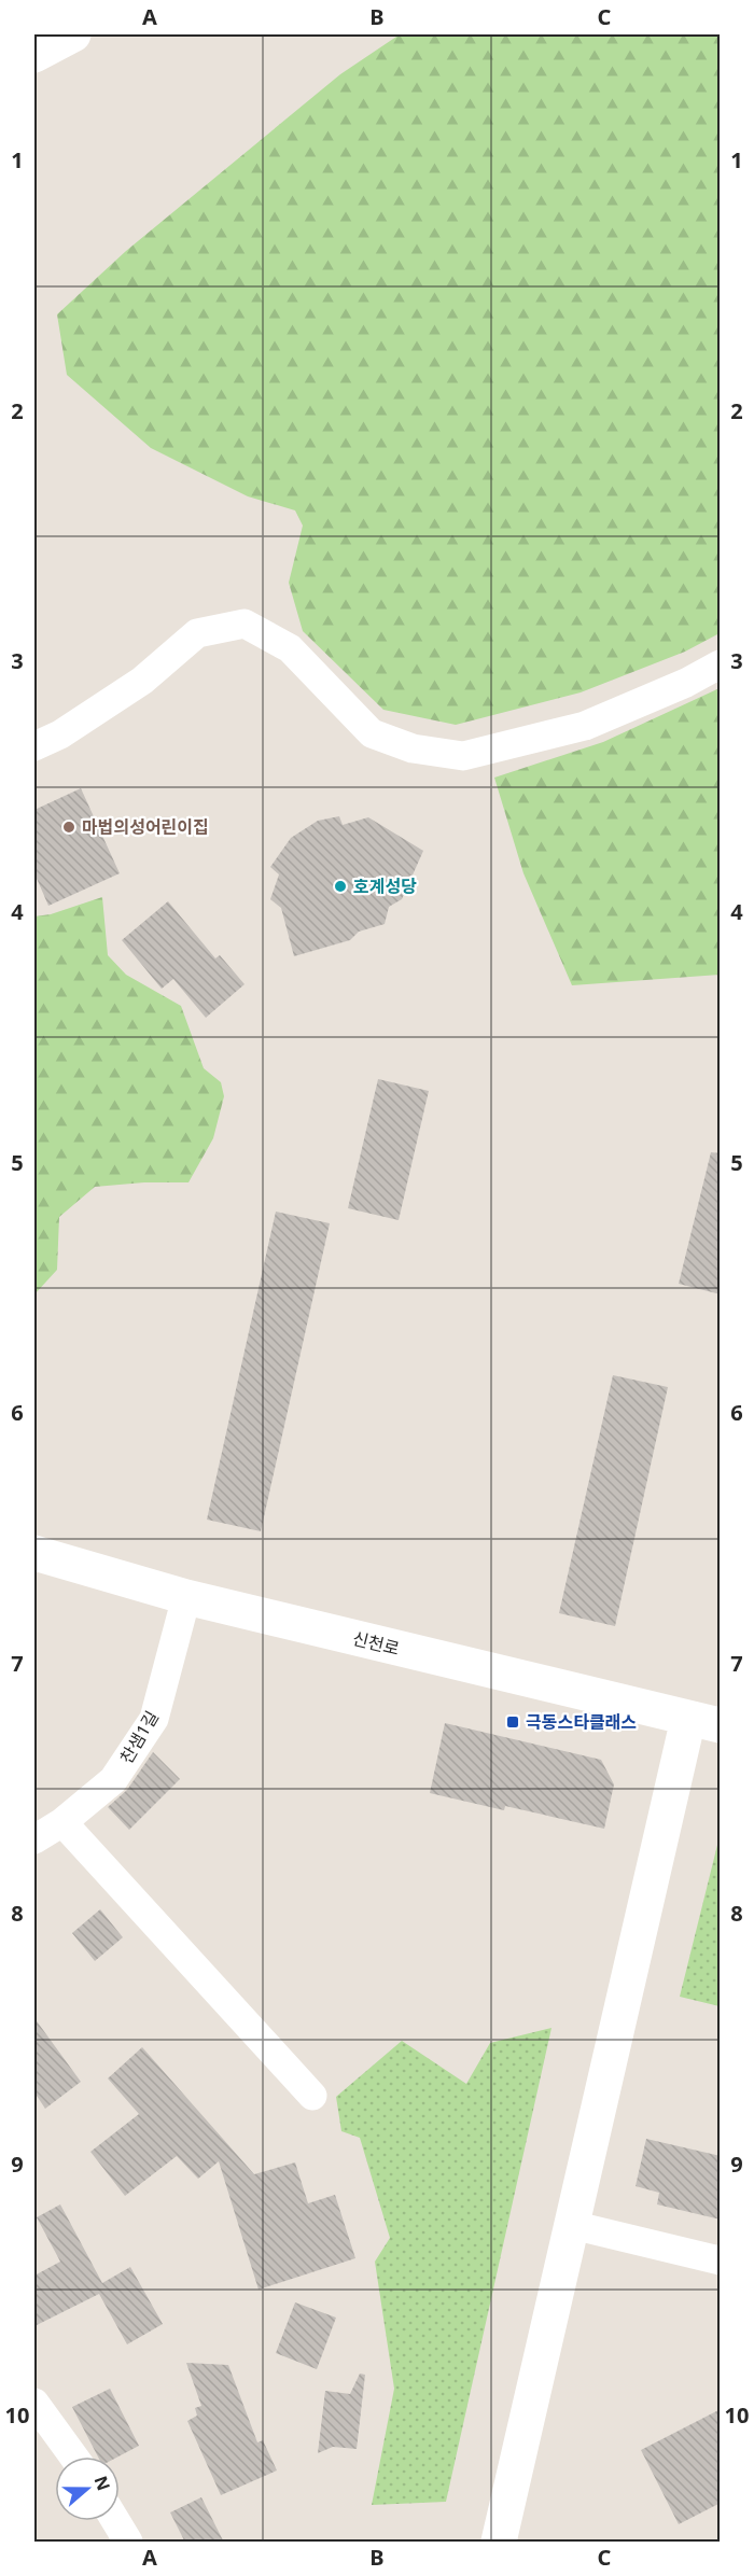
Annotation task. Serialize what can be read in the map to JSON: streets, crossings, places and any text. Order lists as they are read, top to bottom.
{
  "streets": {
    "street": ["신천로", "찬샘1길"]
  },
  "crossings": [
    ["신천로", "찬샘1길"]
  ],
  "places": {
    "other": ["마법의성어린이집", "호계성당"],
    "transit": ["극동스타클래스"]
  },
  "north": "right",
  "grid": {
    "columns": ["A", "B", "C"],
    "rows": [
      "1",
      "2",
      "3",
      "4",
      "5",
      "6",
      "7",
      "8",
      "9",
      "10"
    ]
  }
}
